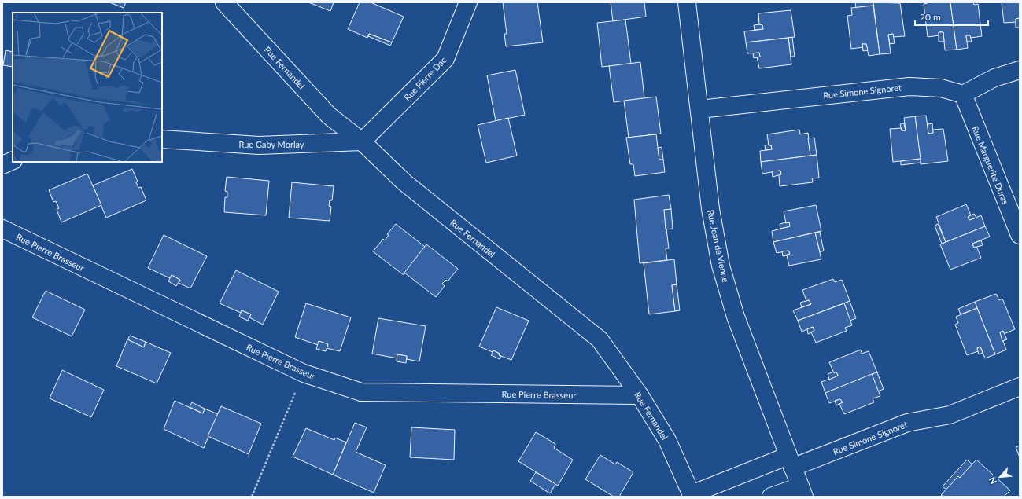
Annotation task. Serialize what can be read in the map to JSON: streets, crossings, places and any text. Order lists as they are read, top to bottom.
{
  "streets": {
    "street": [
      "Rue Fernandel",
      "Rue Pierre Dac",
      "Rue Simone Signoret",
      "Rue Gaby Morlay",
      "Rue Marguerite Duras",
      "Rue Jean de Vienne",
      "Rue Pierre Brasseur"
    ]
  },
  "crossings": [
    ["Rue Fernandel", "Rue Pierre Dac"],
    ["Rue Fernandel", "Rue Simone Signoret"],
    ["Rue Fernandel", "Rue Gaby Morlay"],
    ["Rue Fernandel", "Rue Jean de Vienne"],
    ["Rue Fernandel", "Rue Pierre Brasseur"],
    ["Rue Pierre Dac", "Rue Gaby Morlay"],
    ["Rue Simone Signoret", "Rue Marguerite Duras"],
    ["Rue Simone Signoret", "Rue Jean de Vienne"]
  ],
  "scale_bar": "20 m",
  "north": "bottom left"
}
